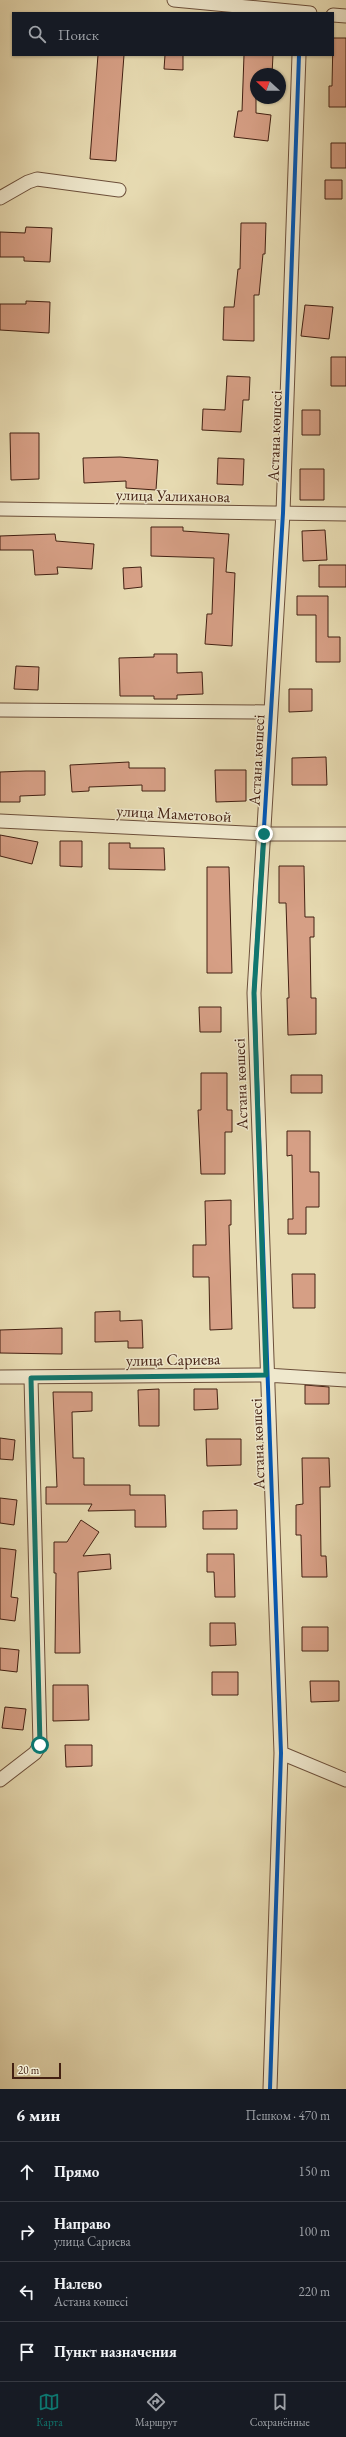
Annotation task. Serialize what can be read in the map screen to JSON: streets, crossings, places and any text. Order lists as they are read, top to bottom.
{
  "streets": {
    "street": [
      "Астана көшесі",
      "улица Уалиханова",
      "улица Маметовой",
      "улица Сариева"
    ]
  },
  "crossings": [
    ["Астана көшесі", "улица Уалиханова"],
    ["Астана көшесі", "улица Маметовой"],
    ["Астана көшесі", "улица Сариева"]
  ],
  "scale_bar": "20 m",
  "north": "left",
  "page": {
    "search": "Поиск",
    "scale": "20 m",
    "heading": ["6 мин", "Пешком · 470 m"],
    "list": [
      ["Прямо", "150 m"],
      ["Направо", "улица Сариева", "100 m"],
      ["Налево", "Астана көшесі", "220 m"],
      "Пункт назначения"
    ],
    "nav": ["Карта", "Маршрут", "Сохранённые"]
  }
}
